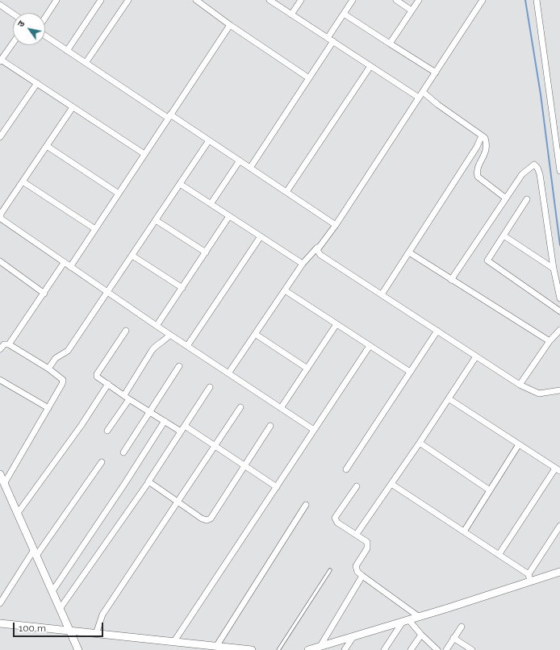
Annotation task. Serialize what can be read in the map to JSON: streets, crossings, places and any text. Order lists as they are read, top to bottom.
{
  "scale_bar": "100 m",
  "north": "top left"
}
